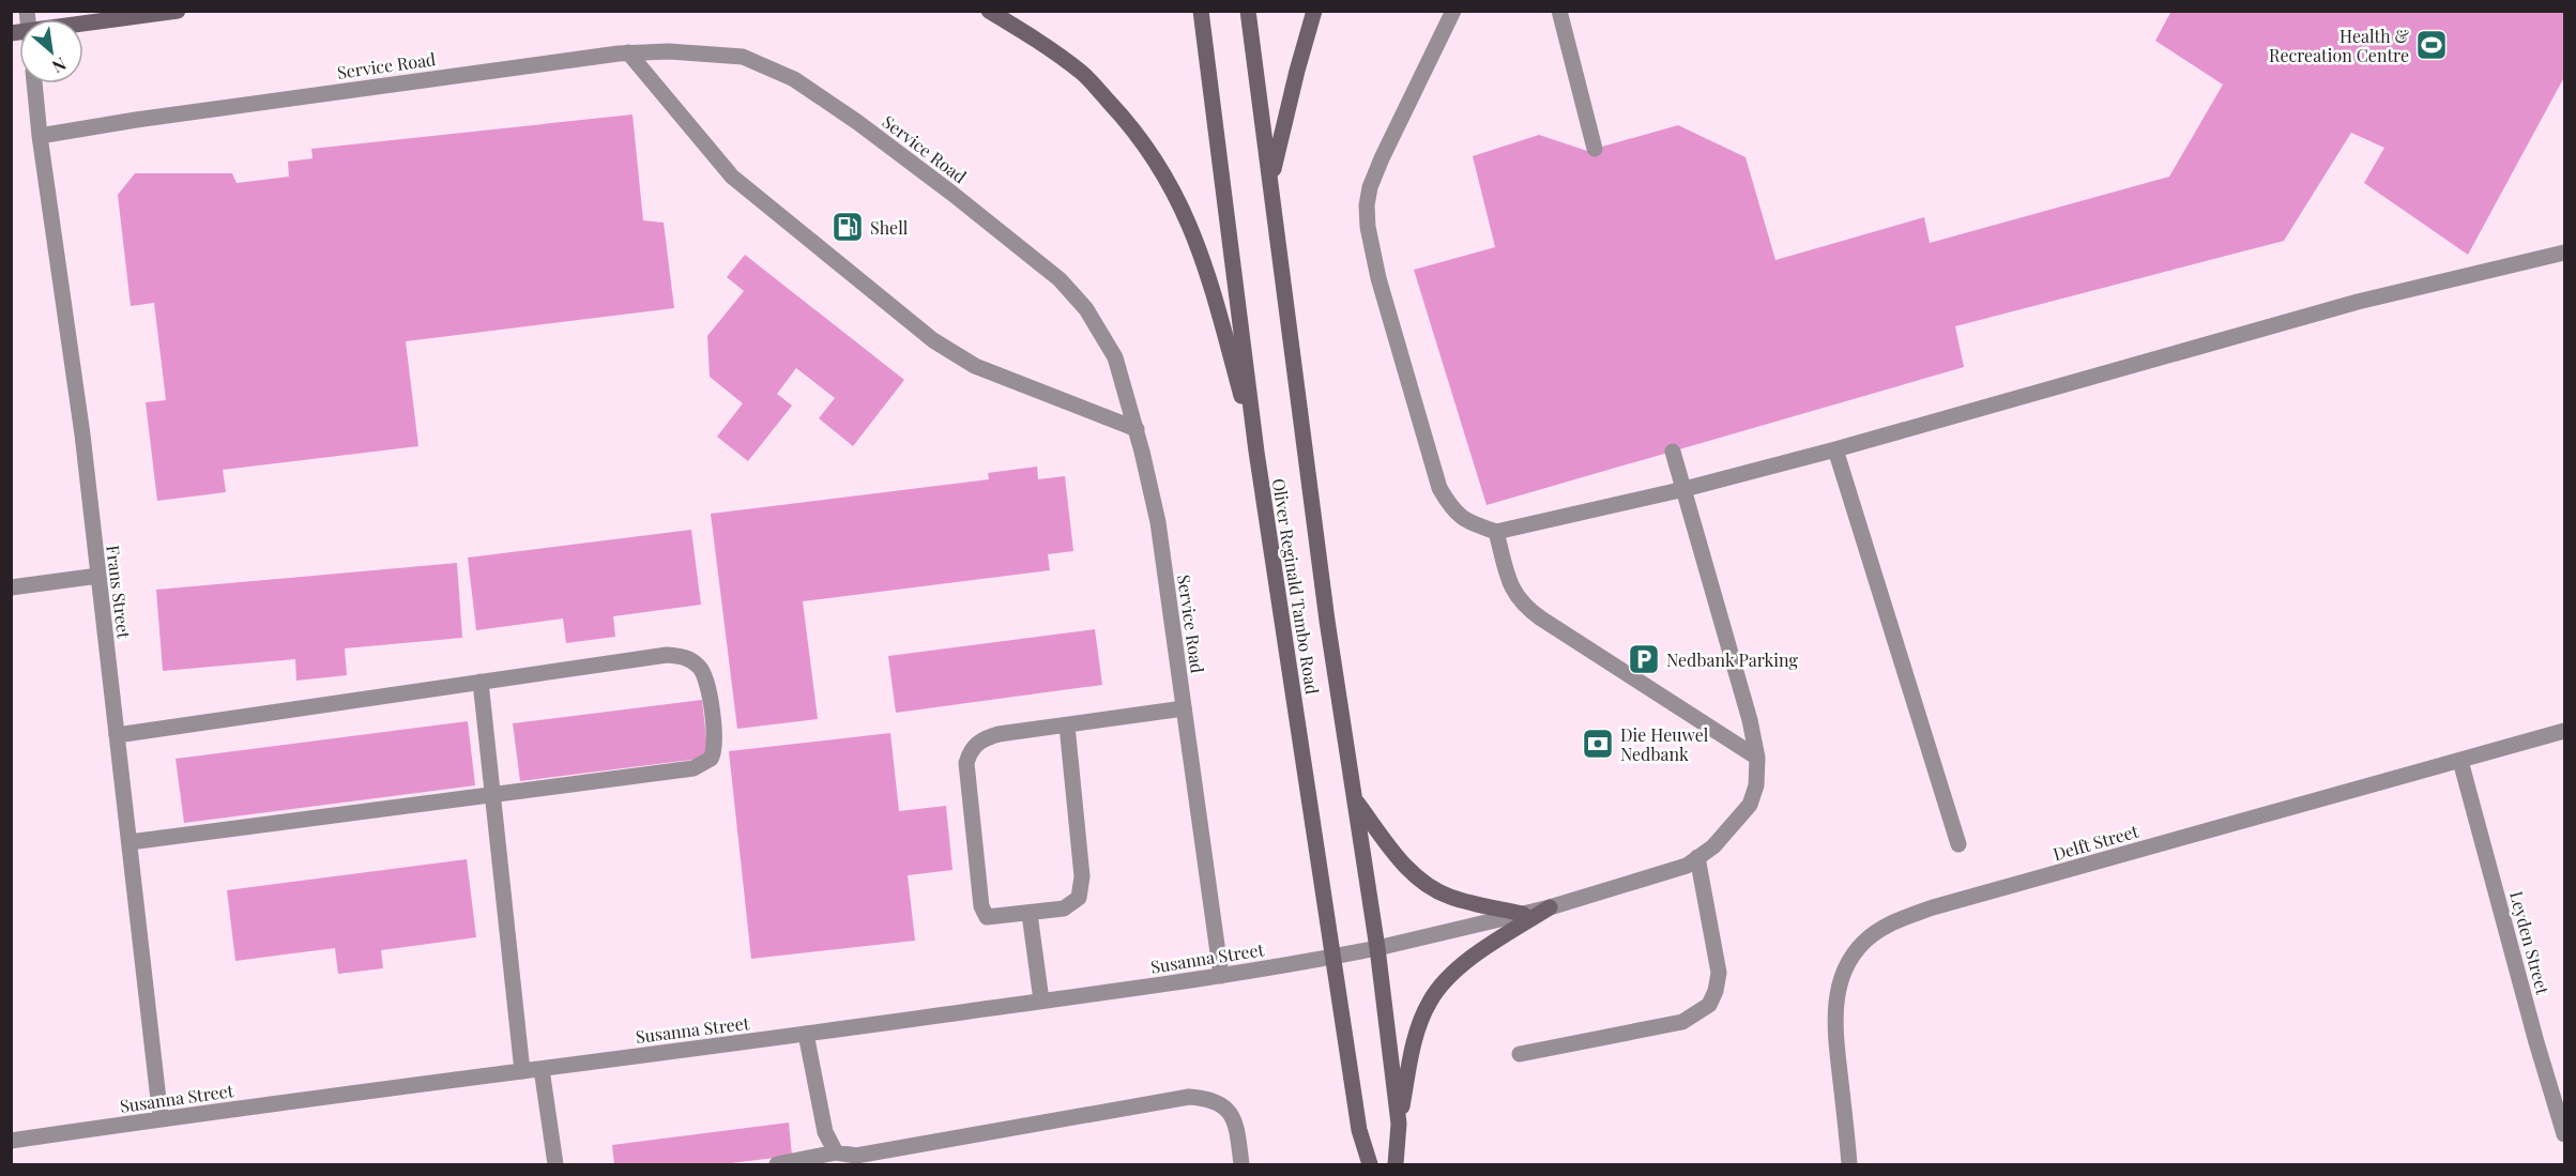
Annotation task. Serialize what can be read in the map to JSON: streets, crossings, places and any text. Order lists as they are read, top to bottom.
{
  "streets": {
    "main road": ["Oliver Reginald Tambo Road"],
    "street": [
      "Service Road",
      "Frans Street",
      "Delft Street",
      "Leyden Street",
      "Susanna Street"
    ]
  },
  "crossings": [
    ["Service Road", "Frans Street"],
    ["Service Road", "Susanna Street"],
    ["Oliver Reginald Tambo Road", "Susanna Street"],
    ["Frans Street", "Susanna Street"],
    ["Delft Street", "Leyden Street"]
  ],
  "places": {
    "sports": ["Health & Recreation Centre"],
    "fuel station": ["Shell"],
    "parking": ["Nedbank Parking"],
    "bank": ["Die Heuwel Nedbank"]
  },
  "north": "bottom right"
}
